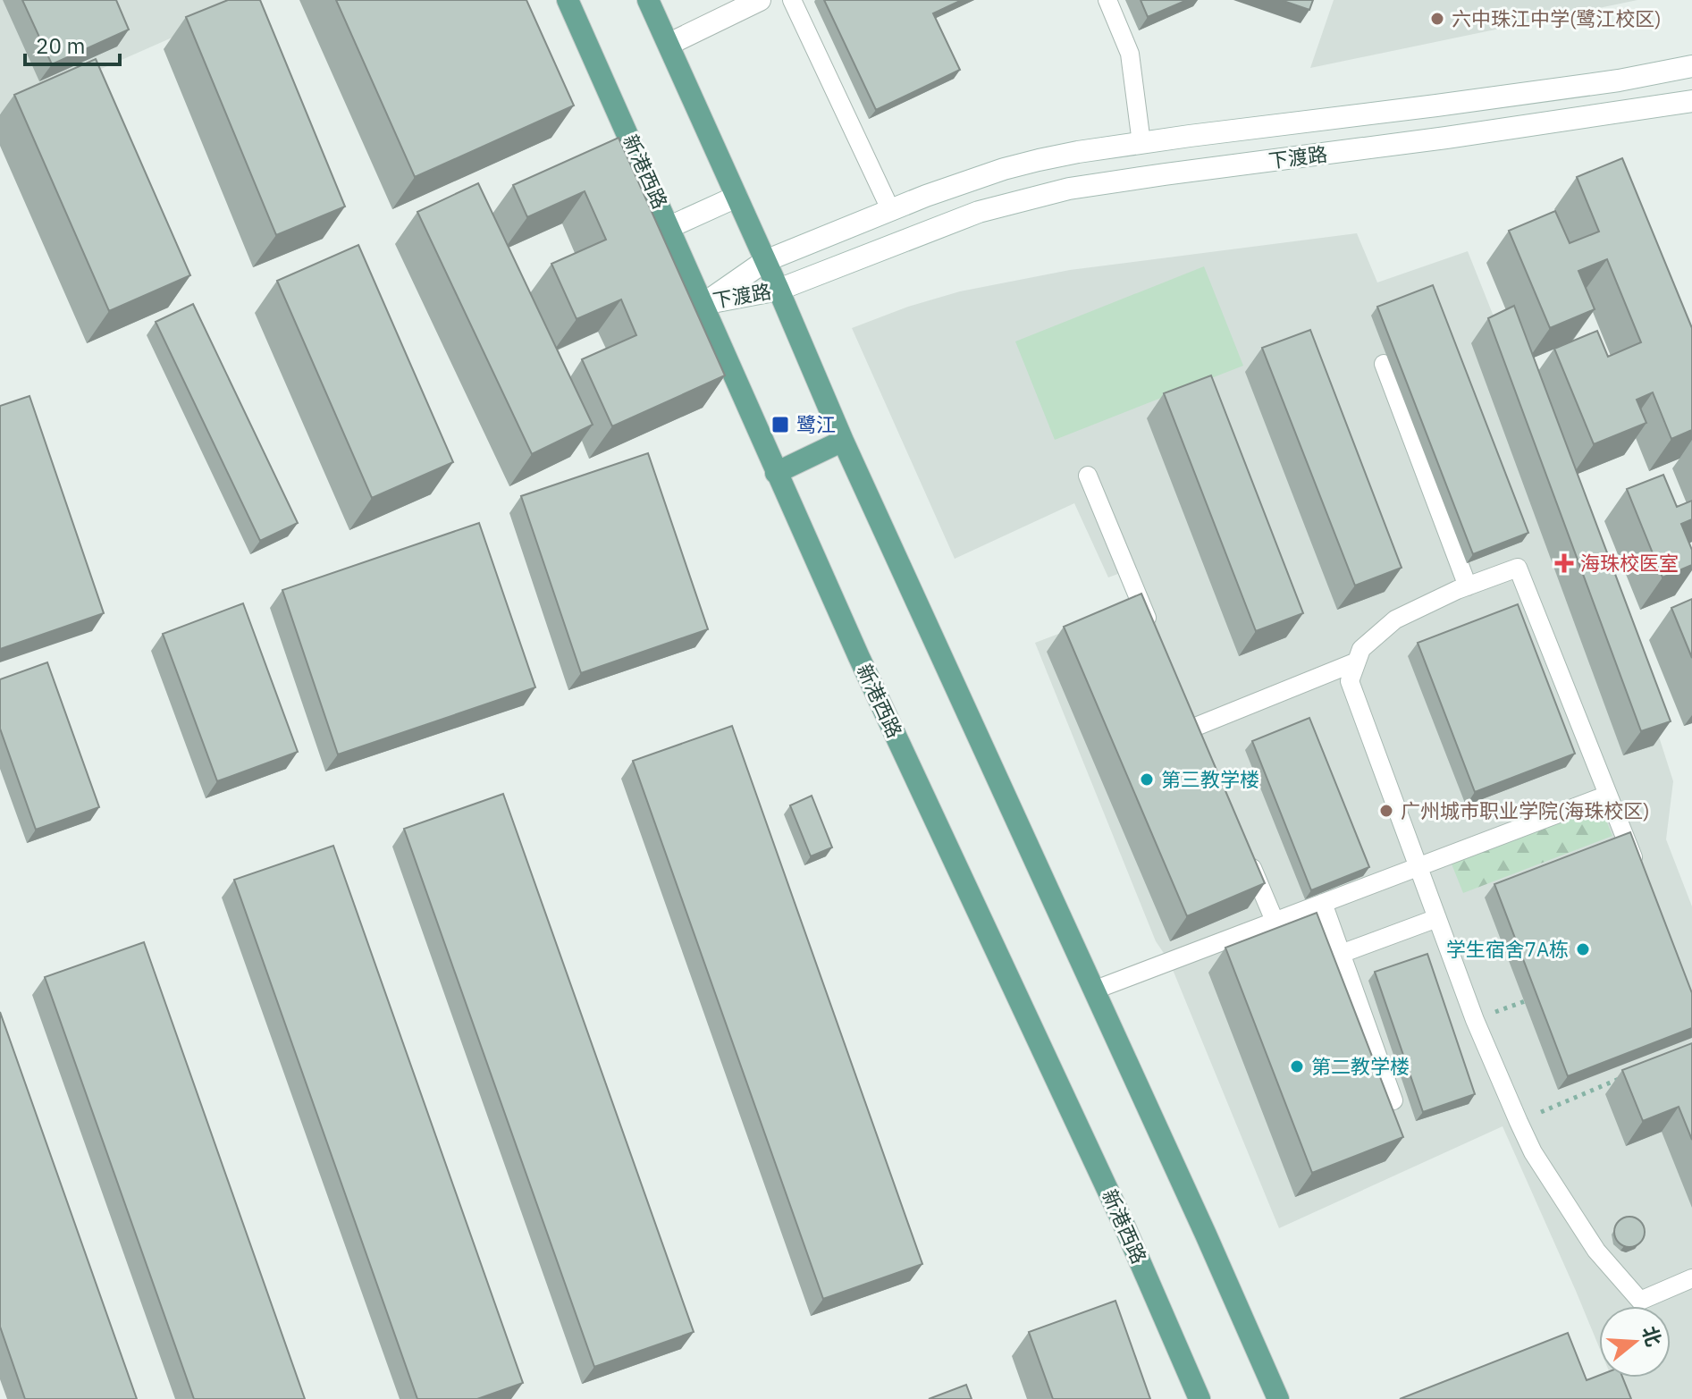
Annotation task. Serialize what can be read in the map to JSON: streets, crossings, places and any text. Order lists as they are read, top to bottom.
{
  "streets": {
    "main road": ["下渡路", "新港西路"]
  },
  "crossings": [
    ["下渡路", "新港西路"]
  ],
  "places": {
    "other": [
      "六中珠江中学(鹭江校区)",
      "第三教学楼",
      "广州城市职业学院(海珠校区)",
      "学生宿舍7A栋",
      "第二教学楼"
    ],
    "transit": ["鹭江"],
    "health": ["海珠校医室"]
  },
  "scale_bar": "20 m",
  "north": "right"
}
